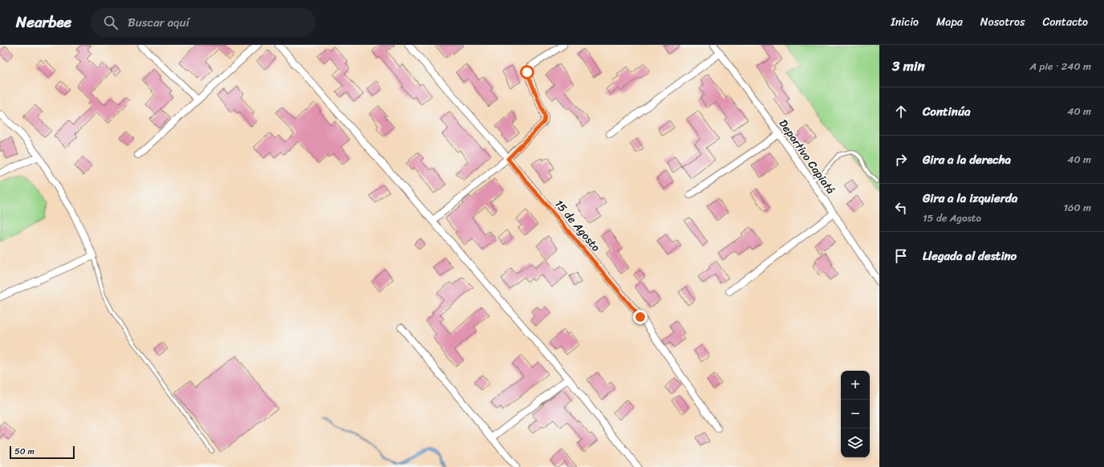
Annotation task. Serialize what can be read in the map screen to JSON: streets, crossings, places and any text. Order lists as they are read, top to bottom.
{
  "streets": {
    "street": ["Deportivo Capiatá", "15 de Agosto"]
  },
  "scale_bar": "50 m",
  "page": {
    "header": "Nearbee",
    "search": "Buscar aquí",
    "nav": [
      "Inicio",
      "Mapa",
      "Nosotros",
      "Contacto"
    ],
    "heading": ["3 min", "A pie · 240 m"],
    "list": [
      ["Continúa", "40 m"],
      ["Gira a la derecha", "40 m"],
      ["Gira a la izquierda", "15 de Agosto", "160 m"],
      "Llegada al destino"
    ],
    "map_buttons": ["+", "−"],
    "scale": "50 m"
  }
}
